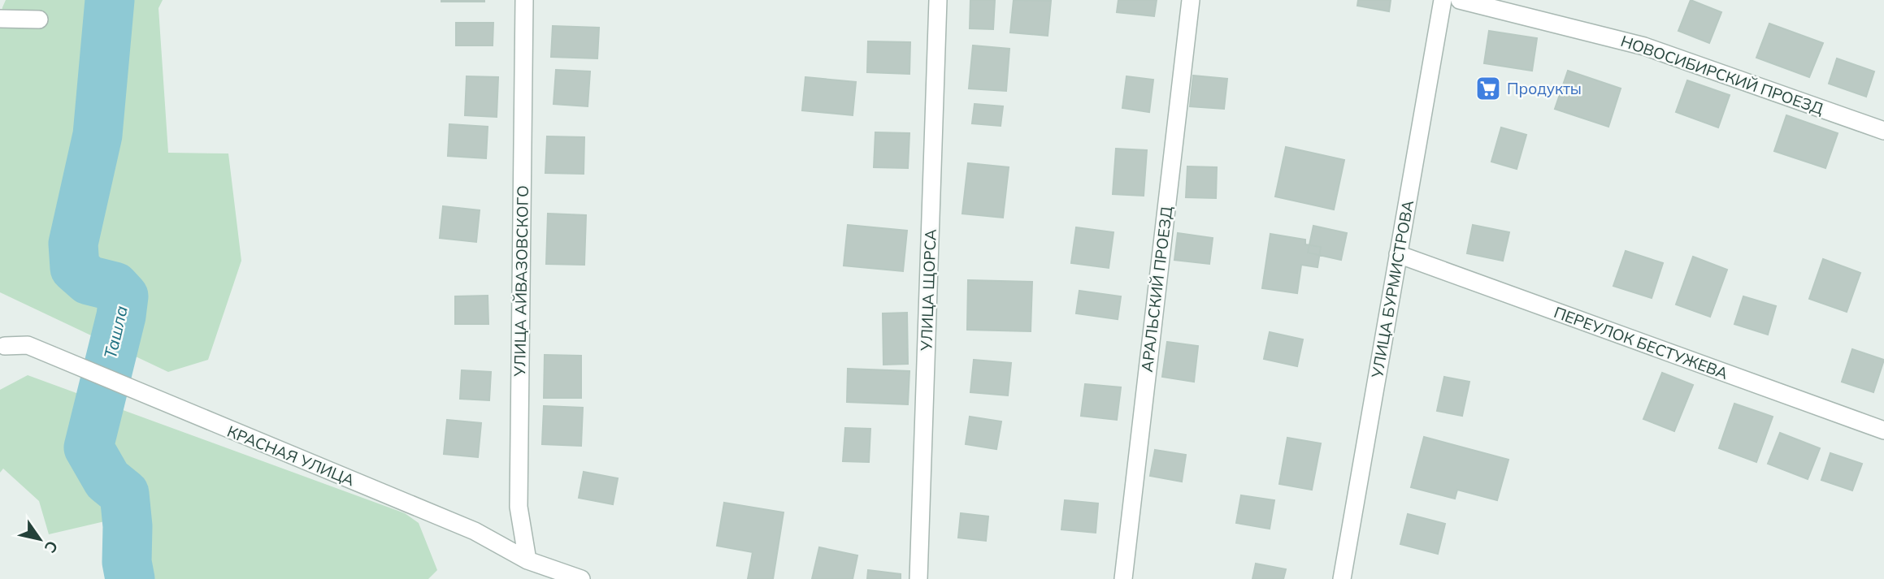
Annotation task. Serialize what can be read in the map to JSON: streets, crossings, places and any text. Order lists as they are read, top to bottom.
{
  "streets": {
    "street": [
      "НОВОСИБИРСКИЙ ПРОЕЗД",
      "УЛИЦА АЙВАЗОВСКОГО",
      "АРАЛЬСКИЙ ПРОЕЗД",
      "УЛИЦА БУРМИСТРОВА",
      "УЛИЦА ЩОРСА",
      "ПЕРЕУЛОК БЕСТУЖЕВА",
      "КРАСНАЯ УЛИЦА"
    ]
  },
  "crossings": [
    ["УЛИЦА АЙВАЗОВСКОГО", "КРАСНАЯ УЛИЦА"],
    ["УЛИЦА БУРМИСТРОВА", "ПЕРЕУЛОК БЕСТУЖЕВА"]
  ],
  "water": ["Ташла"],
  "places": {
    "supermarket": ["Продукты"]
  },
  "north": "bottom right"
}
